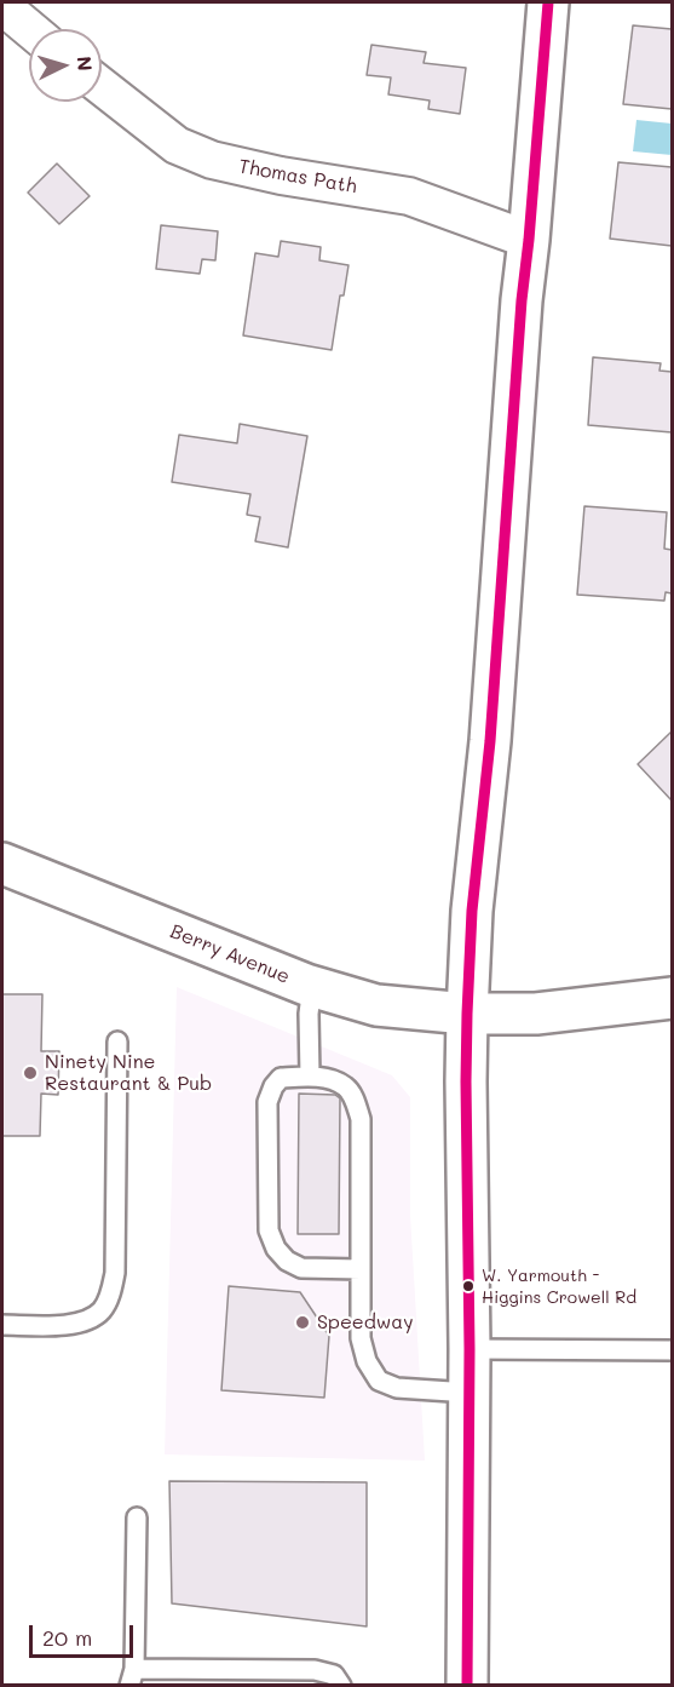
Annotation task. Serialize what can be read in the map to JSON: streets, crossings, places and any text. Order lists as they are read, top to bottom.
{
  "streets": {
    "main road": ["Berry Avenue"],
    "street": ["Thomas Path"]
  },
  "places": ["Ninety Nine Restaurant & Pub", "W. Yarmouth - Higgins Crowell Rd", "Speedway"],
  "scale_bar": "20 m",
  "north": "right"
}
